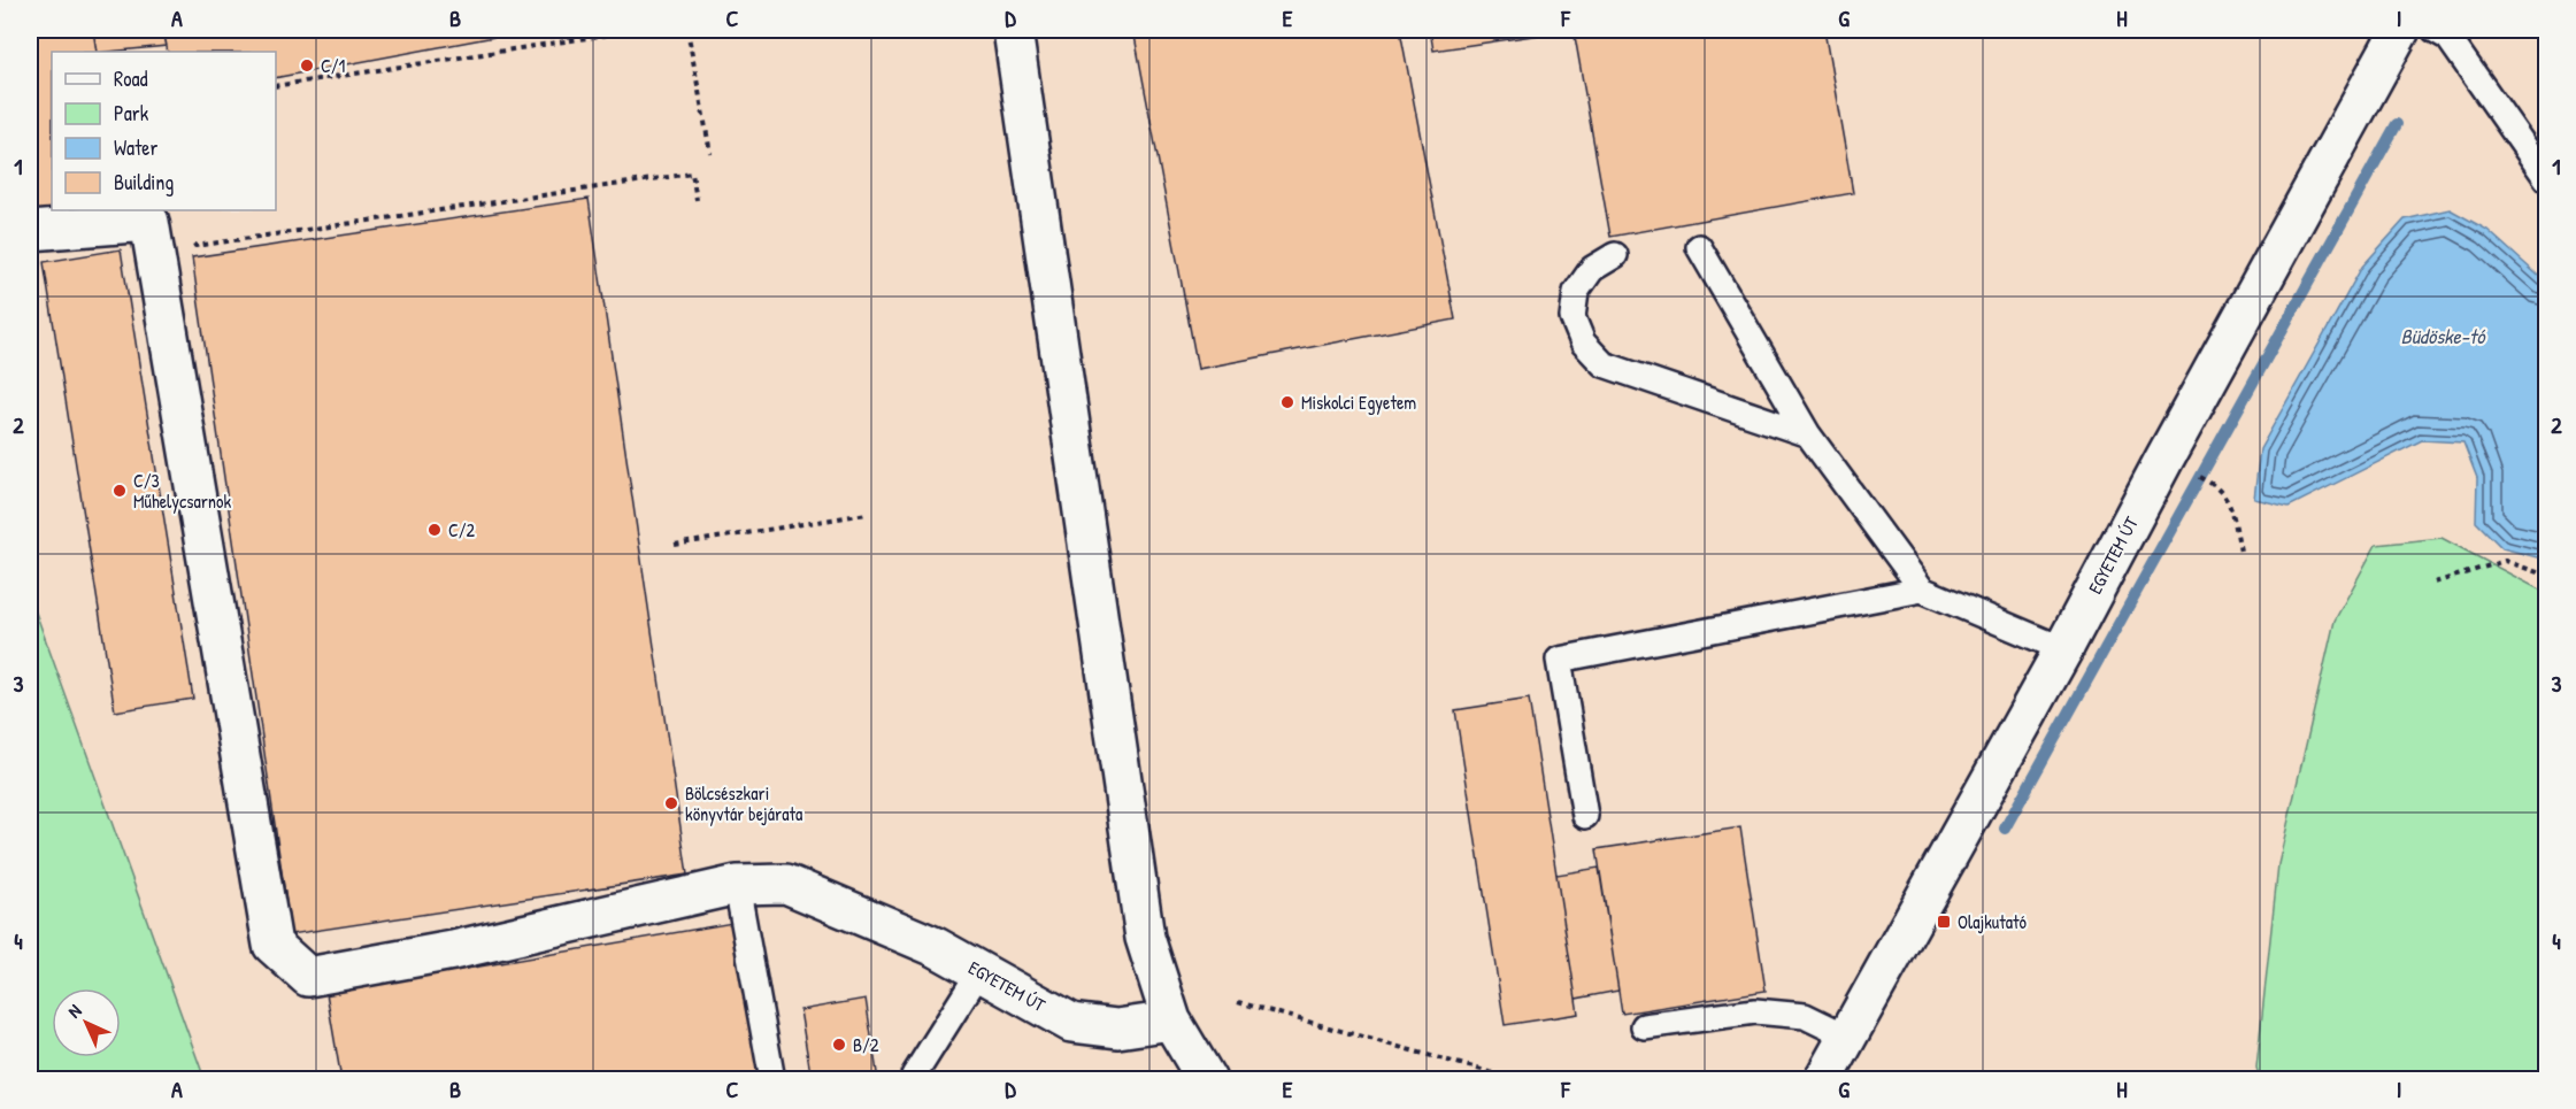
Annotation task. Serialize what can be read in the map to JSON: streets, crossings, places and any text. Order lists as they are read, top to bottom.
{
  "streets": {
    "street": ["EGYETEM ÚT"]
  },
  "water": ["Büdöske-tó"],
  "places": {
    "other": [
      "C/1",
      "Miskolci Egyetem",
      "C/3 Műhelycsarnok",
      "C/2",
      "Bölcsészkari könyvtár bejárata",
      "B/2"
    ],
    "transit": ["Olajkutató"]
  },
  "legend": [
    "Road",
    "Park",
    "Water",
    "Building"
  ],
  "north": "top left",
  "grid": {
    "columns": [
      "A",
      "B",
      "C",
      "D",
      "E",
      "F",
      "G",
      "H",
      "I"
    ],
    "rows": [
      "1",
      "2",
      "3",
      "4"
    ]
  }
}
